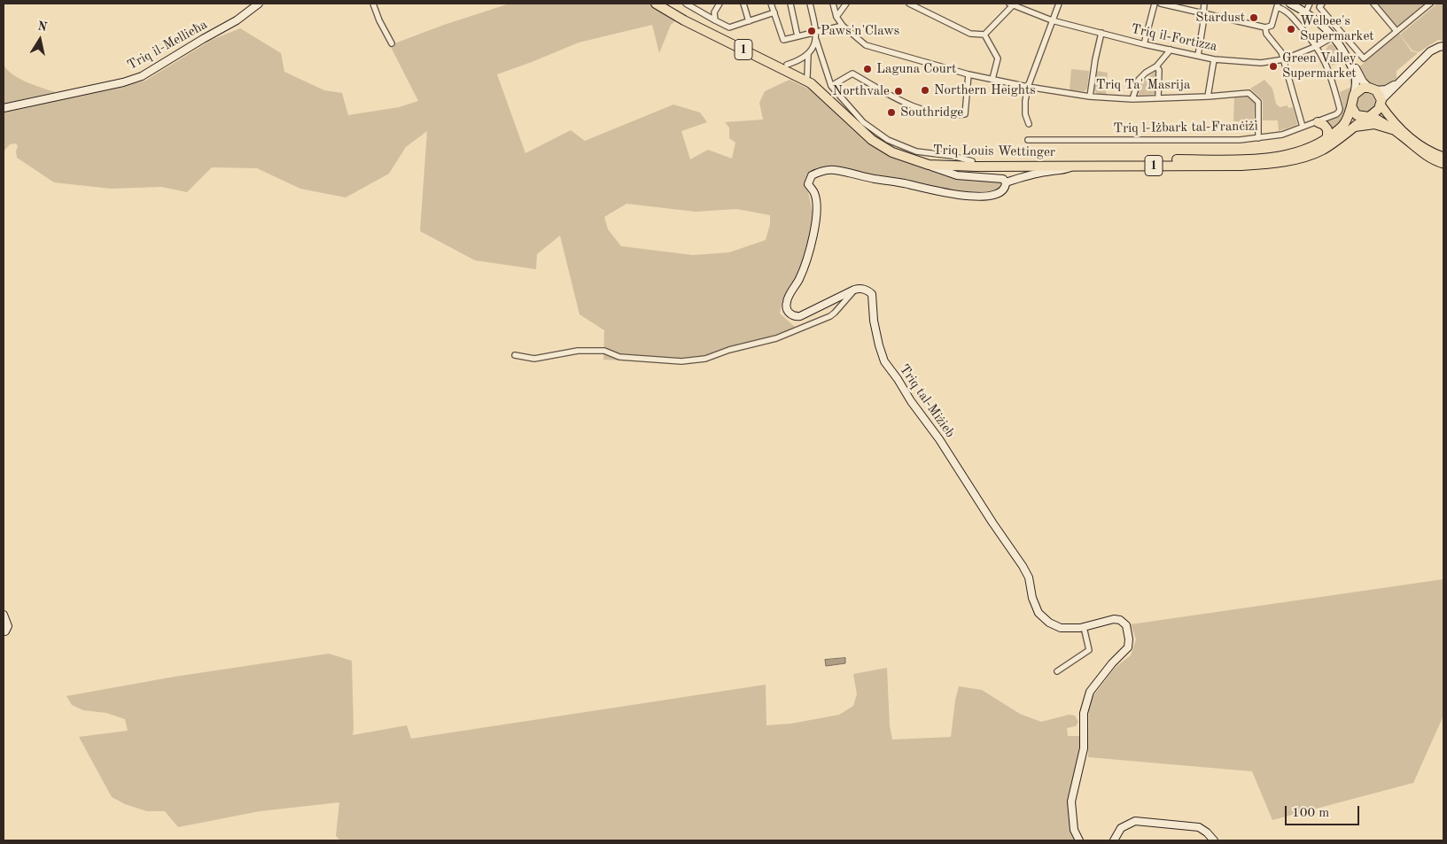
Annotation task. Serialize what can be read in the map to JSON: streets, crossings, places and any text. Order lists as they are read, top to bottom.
{
  "streets": {
    "highway": ["1", "Triq Louis Wettinger"],
    "street": [
      "Triq il-Fortizza",
      "Triq il-Mellieħa",
      "Triq Ta' Masrija",
      "Triq l-Iżbark tal-Franċiżi",
      "Triq tal-Miżieb"
    ]
  },
  "crossings": [
    ["Triq il-Fortizza", "Triq l-Iżbark tal-Franċiżi"],
    ["1", "Triq Louis Wettinger"],
    ["Triq Ta' Masrija", "Triq l-Iżbark tal-Franċiżi"]
  ],
  "places": [
    "Stardust",
    "Welbee's Supermarket",
    "Paws'n'Claws",
    "Green Valley Supermarket",
    "Laguna Court",
    "Northern Heights",
    "Northvale",
    "Southridge"
  ],
  "scale_bar": "100 m",
  "north": "top"
}
